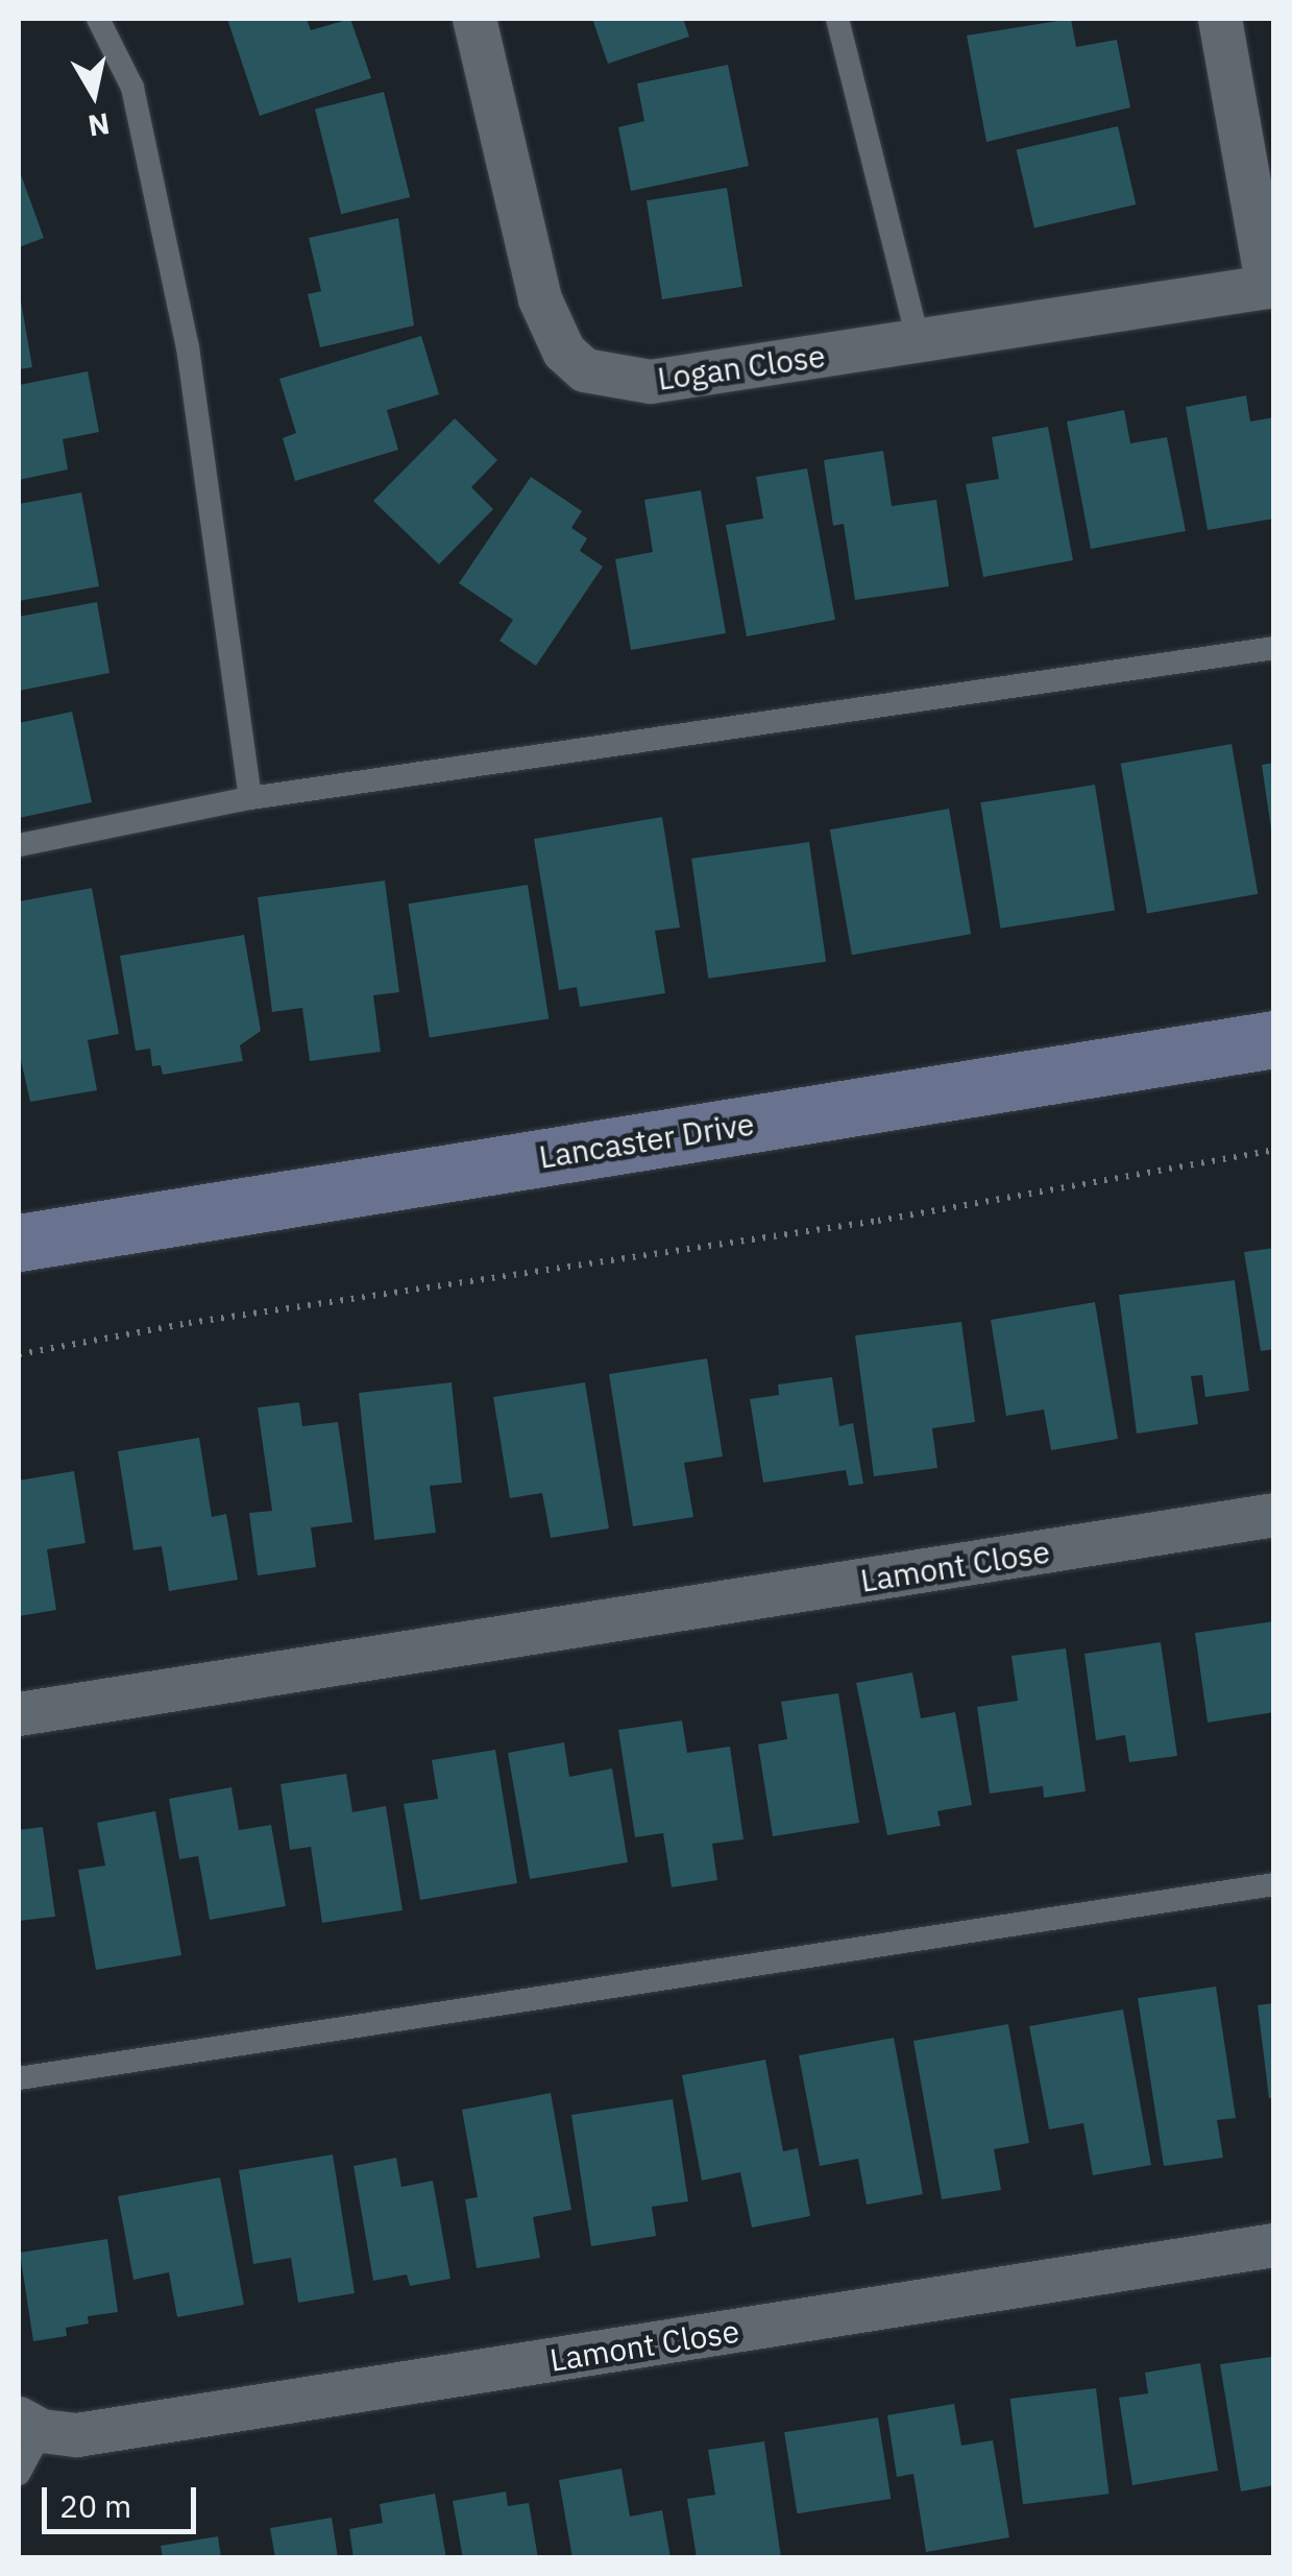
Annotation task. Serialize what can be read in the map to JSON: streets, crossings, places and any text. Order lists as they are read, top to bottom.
{
  "streets": {
    "street": ["Logan Close", "Lancaster Drive", "Lamont Close"]
  },
  "scale_bar": "20 m",
  "north": "bottom"
}
